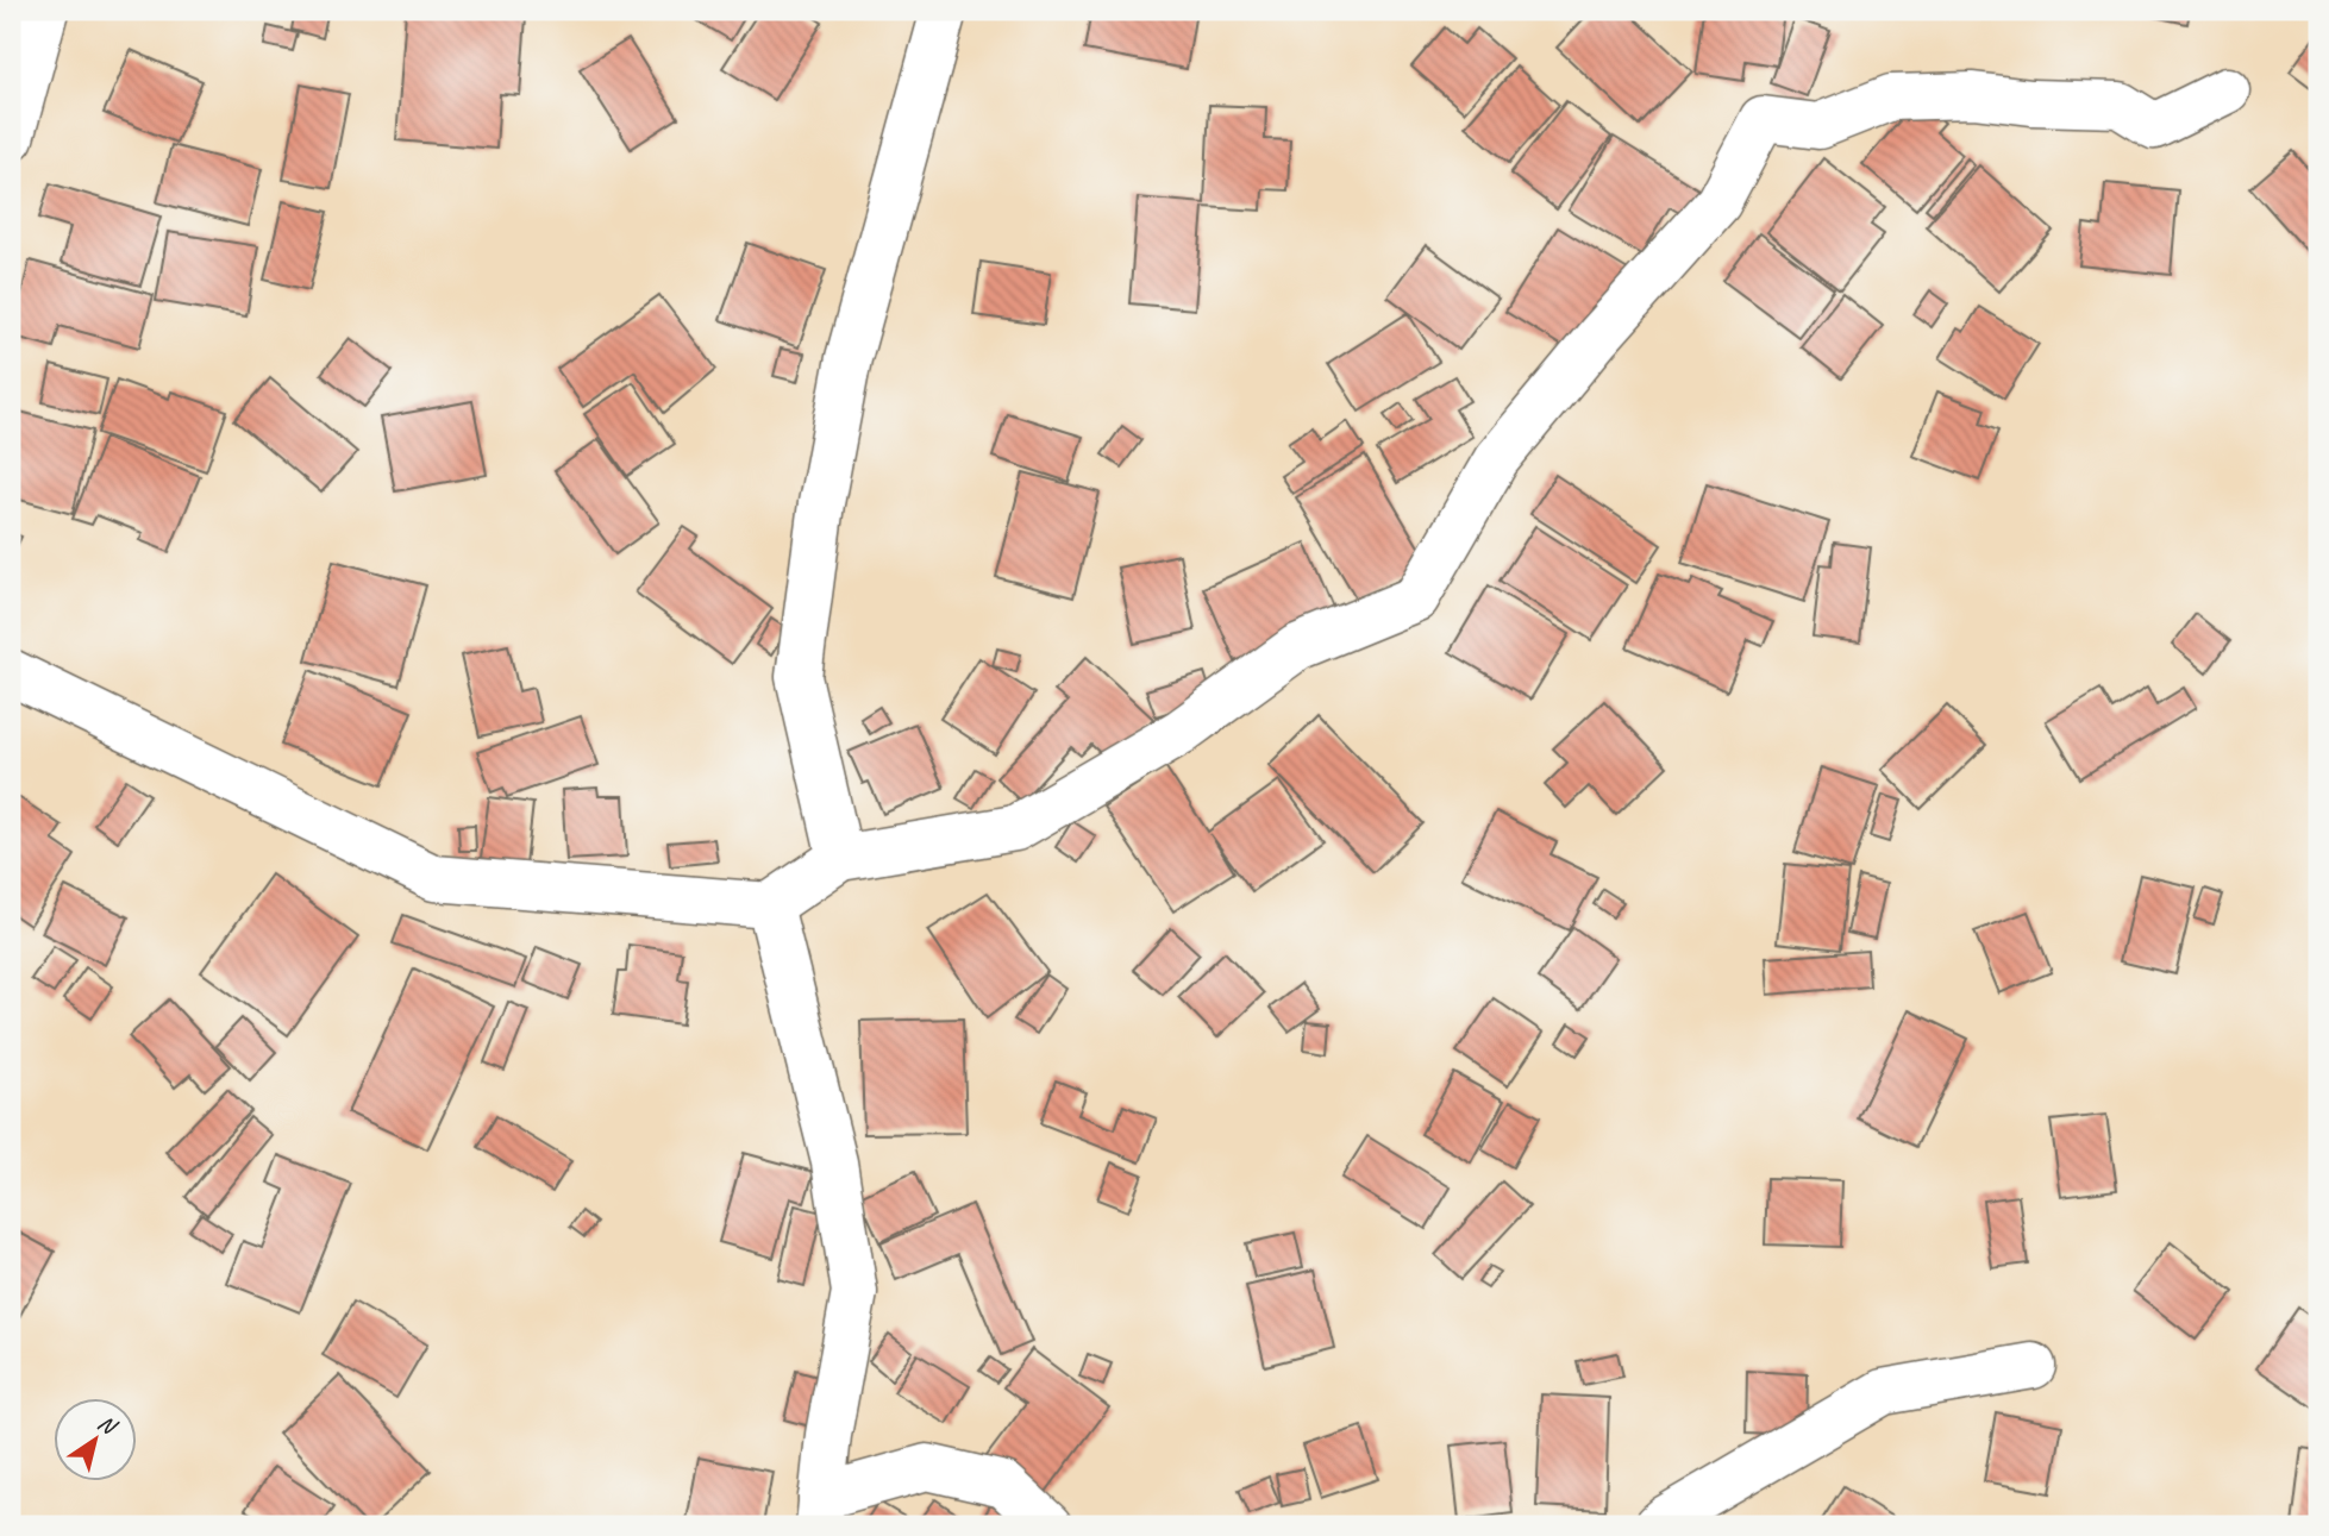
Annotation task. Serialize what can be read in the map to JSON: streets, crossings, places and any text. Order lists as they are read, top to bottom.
{
  "north": "top right"
}
